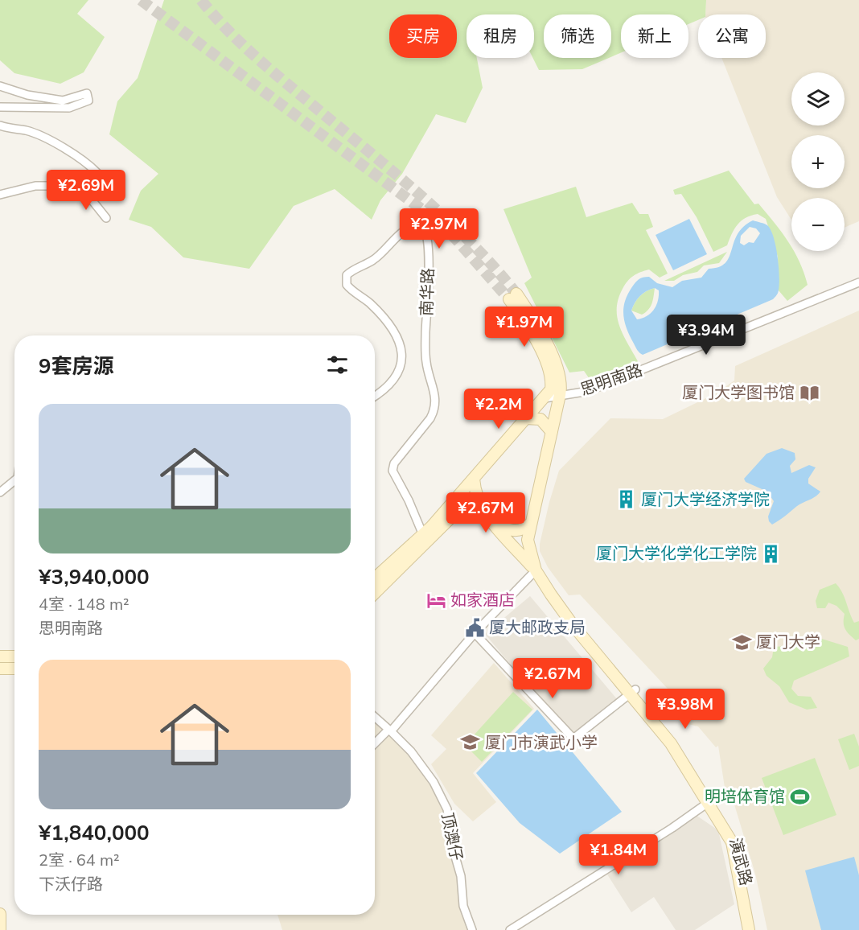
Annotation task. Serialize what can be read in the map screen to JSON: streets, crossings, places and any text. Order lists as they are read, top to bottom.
{
  "streets": {
    "main road": ["演武路"],
    "street": ["南华路", "思明南路", "顶澳仔"]
  },
  "places": {
    "library": ["厦门大学图书馆"],
    "building": ["厦门大学经济学院", "厦门大学化学化工学院"],
    "hotel": ["如家酒店"],
    "public building": ["厦大邮政支局"],
    "school or university": ["厦门大学", "厦门市演武小学"],
    "sports": ["明培体育馆"]
  },
  "page": {
    "chip": [
      "买房",
      "租房",
      "筛选",
      "新上",
      "公寓"
    ],
    "map_buttons": ["+", "−"],
    "price": [
      "¥2.69M",
      "¥2.97M",
      "¥1.97M",
      "¥3.94M",
      "¥2.2M",
      "¥2.67M",
      "¥2.67M",
      "¥3.98M",
      "¥1.84M"
    ],
    "heading": "9套房源",
    "list": [
      {
        "name": "¥3,940,000",
        "note": "4室 · 148 m² · 思明南路"
      },
      {
        "name": "¥1,840,000",
        "note": "2室 · 64 m² · 下沃仔路"
      }
    ]
  }
}
